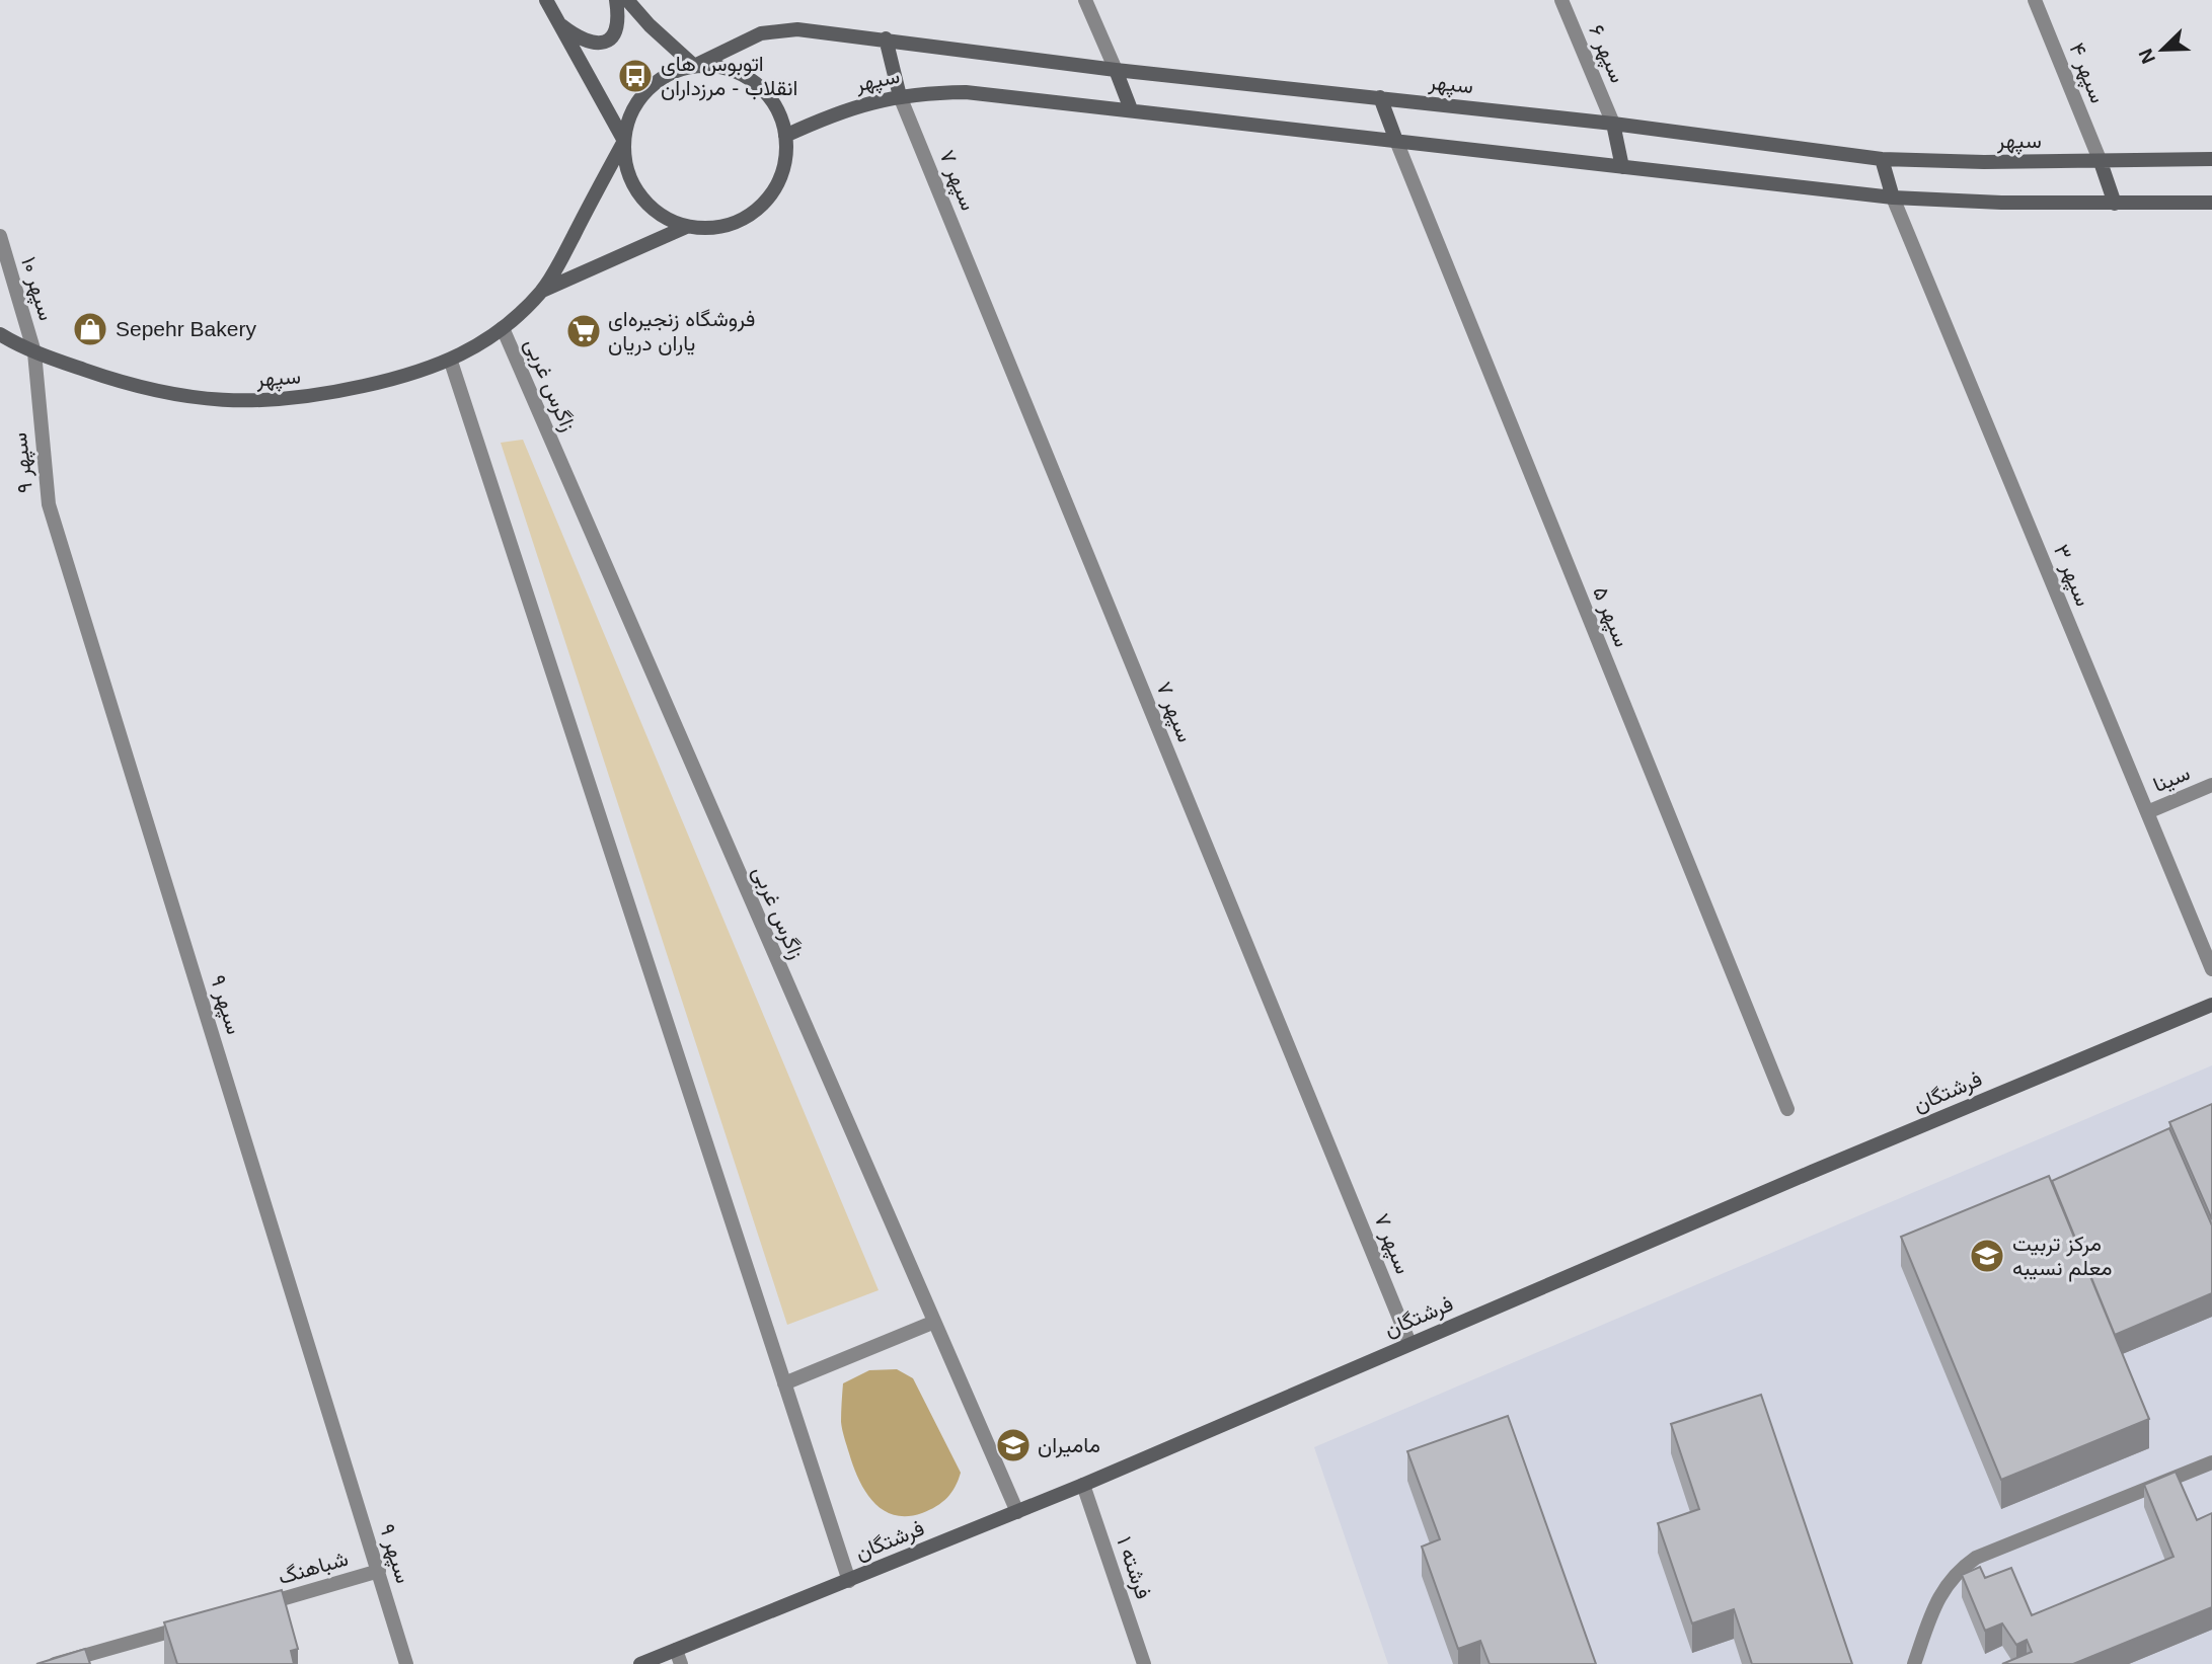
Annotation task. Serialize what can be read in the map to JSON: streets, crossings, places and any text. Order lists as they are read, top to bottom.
{
  "streets": {
    "street": [
      "سپهر ۶",
      "سپهر ۴",
      "سپهر",
      "سپهر ۷",
      "سپهر ۱۰",
      "زاگرس غربی",
      "سپهر ۹",
      "سپهر ۳",
      "سپهر ۵",
      "سینا",
      "فرشتگان",
      "شباهنگ",
      "فرشته ۱"
    ]
  },
  "crossings": [
    ["سپهر ۶", "سپهر"],
    ["سپهر ۴", "سپهر"],
    ["سپهر", "سپهر ۷"],
    ["سپهر", "سپهر ۱۰"],
    ["سپهر", "زاگرس غربی"],
    ["سپهر", "سپهر ۹"],
    ["سپهر", "سپهر ۳"],
    ["سپهر", "سپهر ۵"],
    ["سپهر ۷", "فرشتگان"],
    ["سپهر ۱۰", "سپهر ۹"],
    ["زاگرس غربی", "فرشتگان"],
    ["سپهر ۹", "شباهنگ"],
    ["سپهر ۳", "سینا"],
    ["فرشتگان", "فرشته ۱"]
  ],
  "places": {
    "bus stop": ["اتوبوس های انقلاب - مرزداران"],
    "shop": ["Sepehr Bakery"],
    "supermarket": ["فروشگاه زنجیره‌ای یاران دریان"],
    "school or university": ["مرکز تربیت معلم نسیبه", "مامیران"]
  },
  "north": "bottom left"
}
